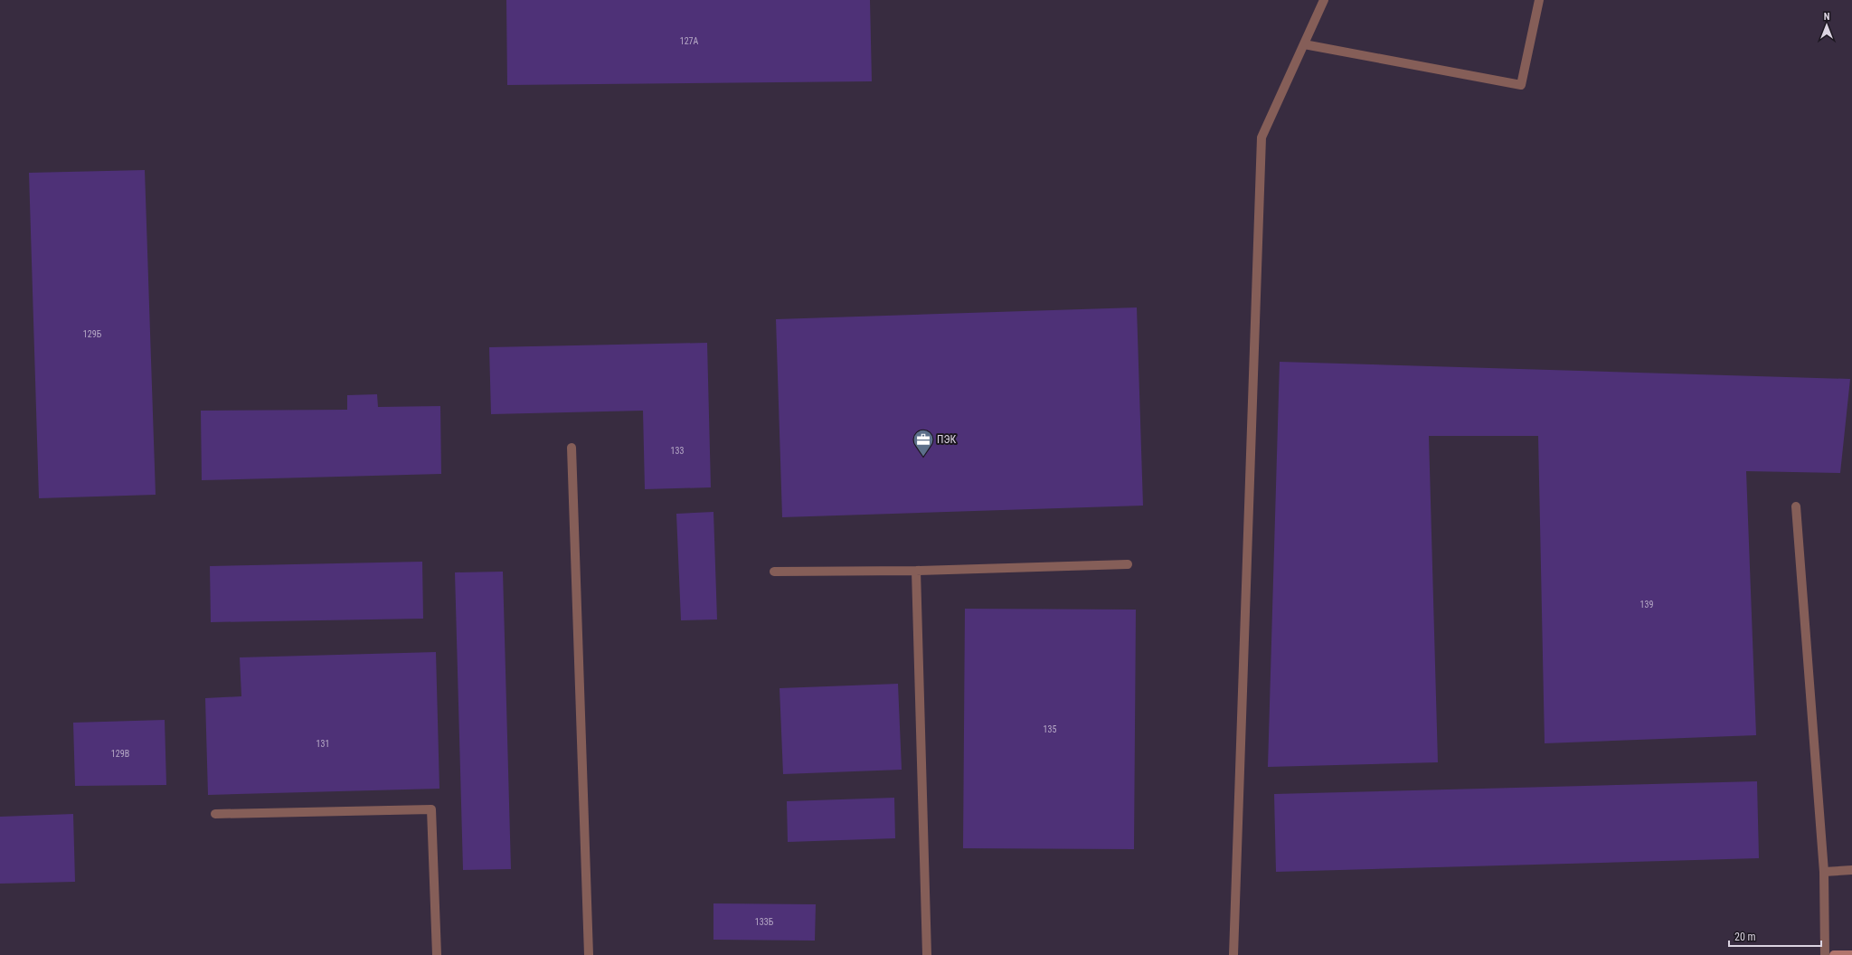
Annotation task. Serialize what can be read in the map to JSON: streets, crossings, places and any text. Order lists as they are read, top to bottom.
{
  "places": {
    "office": ["ПЭК"]
  },
  "house_numbers": [
    "127А",
    "129Б",
    "133",
    "139",
    "135",
    "131",
    "129В",
    "133Б"
  ],
  "scale_bar": "20 m",
  "north": "top"
}
